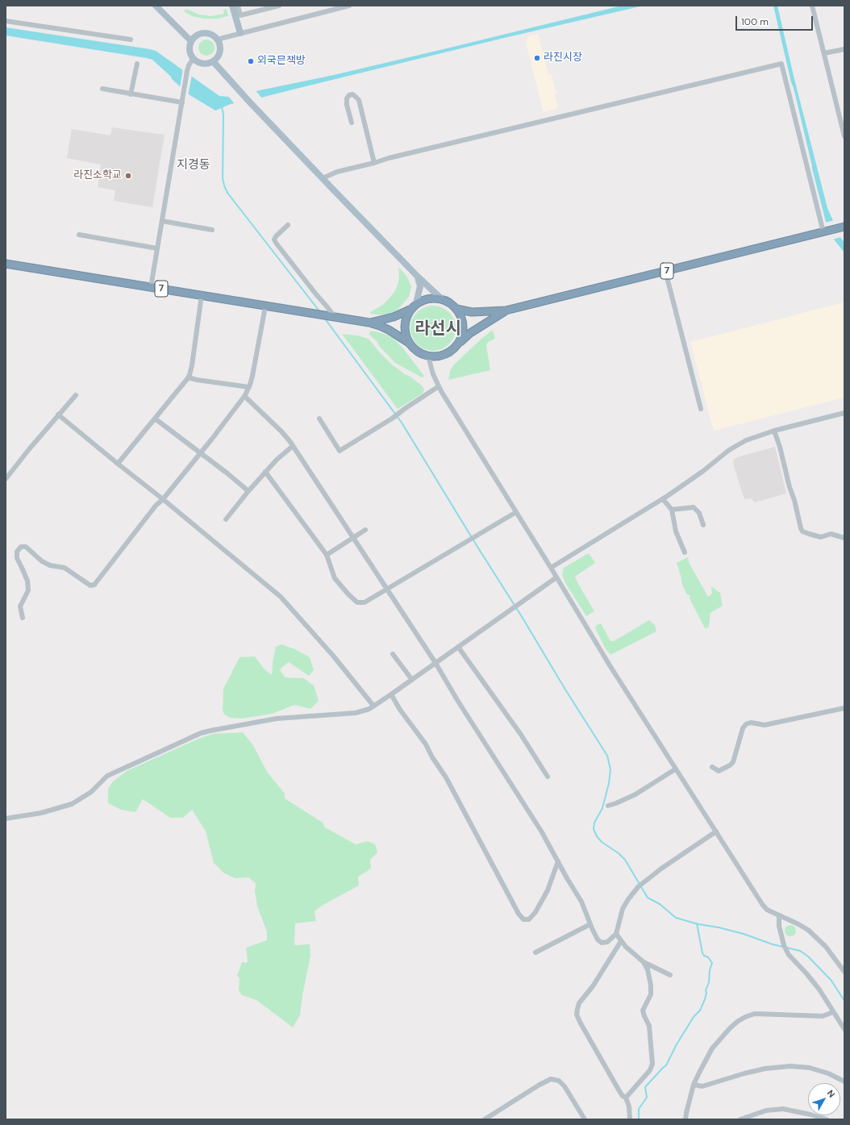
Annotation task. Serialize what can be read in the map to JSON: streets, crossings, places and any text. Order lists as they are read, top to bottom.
{
  "streets": {
    "highway": ["7"]
  },
  "districts": ["지경동", "라선시"],
  "places": ["라진시장", "외국믄책방", "라진소학교"],
  "scale_bar": "100 m",
  "north": "top right"
}
